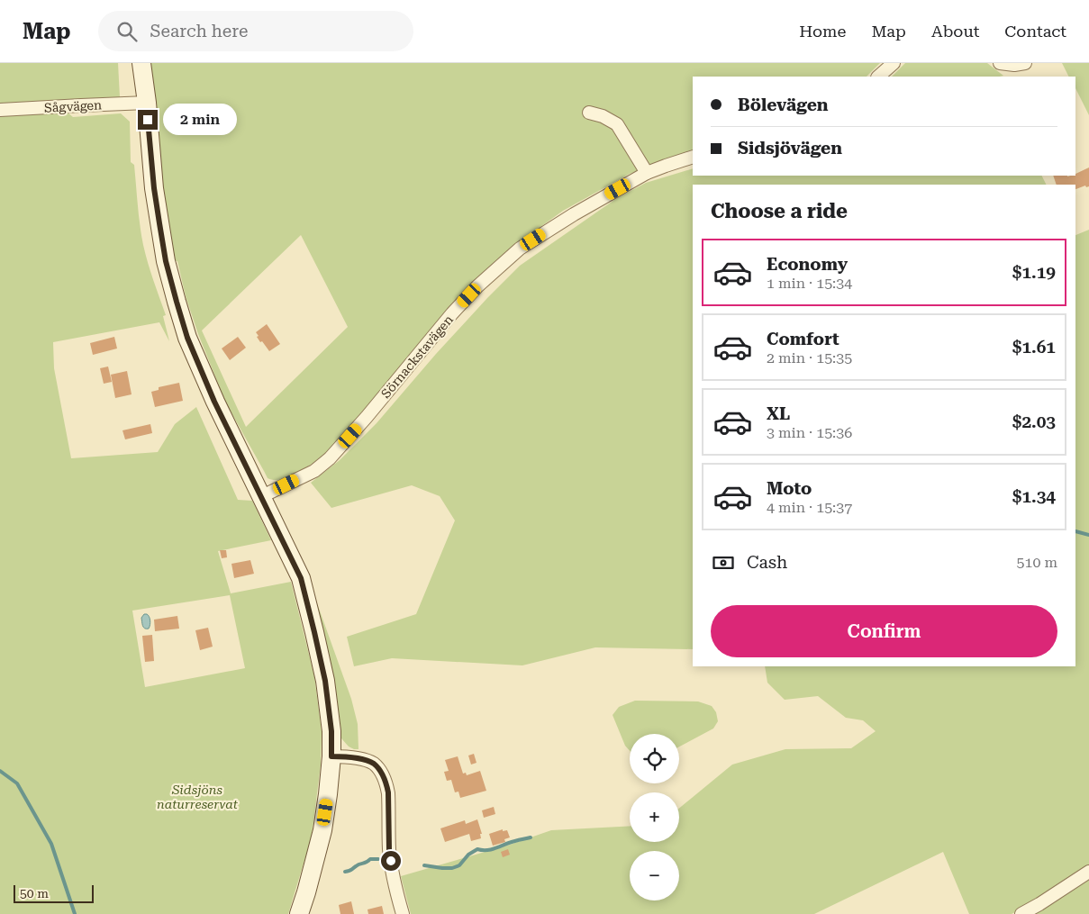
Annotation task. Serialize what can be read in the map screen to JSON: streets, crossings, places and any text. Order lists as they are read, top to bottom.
{
  "streets": {
    "street": ["Sågvägen", "Sörnackstavägen"]
  },
  "parks": ["Sidsjöns naturreservat"],
  "scale_bar": "50 m",
  "page": {
    "header": "Map",
    "search": "Search here",
    "nav": [
      "Home",
      "Map",
      "About",
      "Contact"
    ],
    "banner": ["Bölevägen", "Sidsjövägen"],
    "bubble": "2 min",
    "heading": "Choose a ride",
    "list": [
      {
        "name": "Economy",
        "note": "1 min · 15:34",
        "value": "$1.19"
      },
      {
        "name": "Comfort",
        "note": "2 min · 15:35",
        "value": "$1.61"
      },
      {
        "name": "XL",
        "note": "3 min · 15:36",
        "value": "$2.03"
      },
      {
        "name": "Moto",
        "note": "4 min · 15:37",
        "value": "$1.34"
      }
    ],
    "pay": ["Cash", "510 m"],
    "buttons": "Confirm",
    "map_buttons": ["+", "−"],
    "scale": "50 m"
  }
}
